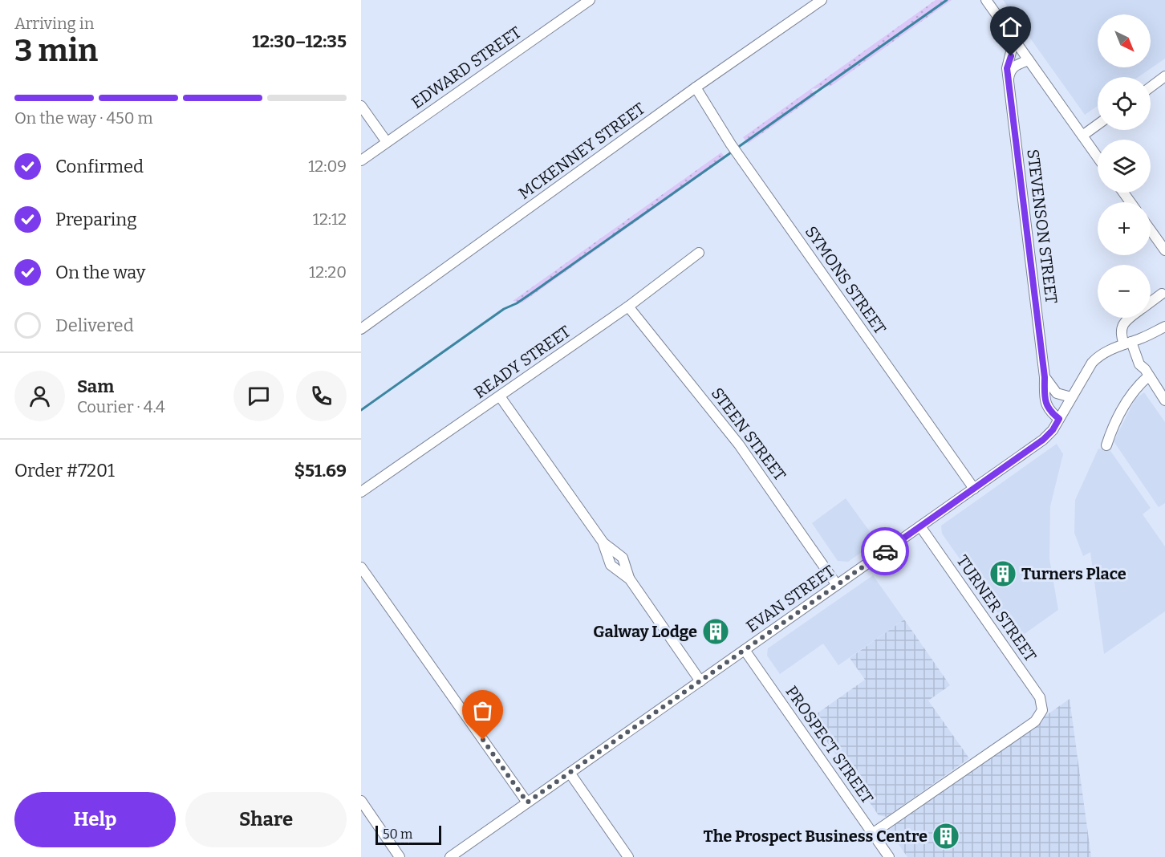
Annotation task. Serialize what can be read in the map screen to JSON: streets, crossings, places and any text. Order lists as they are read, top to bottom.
{
  "streets": {
    "street": [
      "EDWARD STREET",
      "MCKENNEY STREET",
      "STEVENSON STREET",
      "SYMONS STREET",
      "READY STREET",
      "STEEN STREET",
      "EVAN STREET",
      "TURNER STREET",
      "PROSPECT STREET"
    ]
  },
  "crossings": [
    ["MCKENNEY STREET", "SYMONS STREET"],
    ["STEVENSON STREET", "EVAN STREET"],
    ["SYMONS STREET", "EVAN STREET"],
    ["READY STREET", "STEEN STREET"],
    ["STEEN STREET", "EVAN STREET"],
    ["EVAN STREET", "TURNER STREET"],
    ["EVAN STREET", "PROSPECT STREET"],
    ["TURNER STREET", "PROSPECT STREET"]
  ],
  "places": {
    "building": ["Turners Place", "Galway Lodge", "The Prospect Business Centre"]
  },
  "scale_bar": "50 m",
  "north": "bottom right",
  "page": {
    "heading": ["3 min", "Arriving in", "12:30–12:35"],
    "panel": [
      "Sam",
      "Courier · 4.4",
      "Order #7201",
      "$51.69"
    ],
    "map_buttons": ["+", "−"],
    "bar": "On the way · 450 m",
    "list": [
      ["Confirmed", "12:09"],
      ["Preparing", "12:12"],
      ["On the way", "12:20"],
      "Delivered"
    ],
    "buttons": ["Help", "Share"],
    "scale": "50 m"
  }
}
